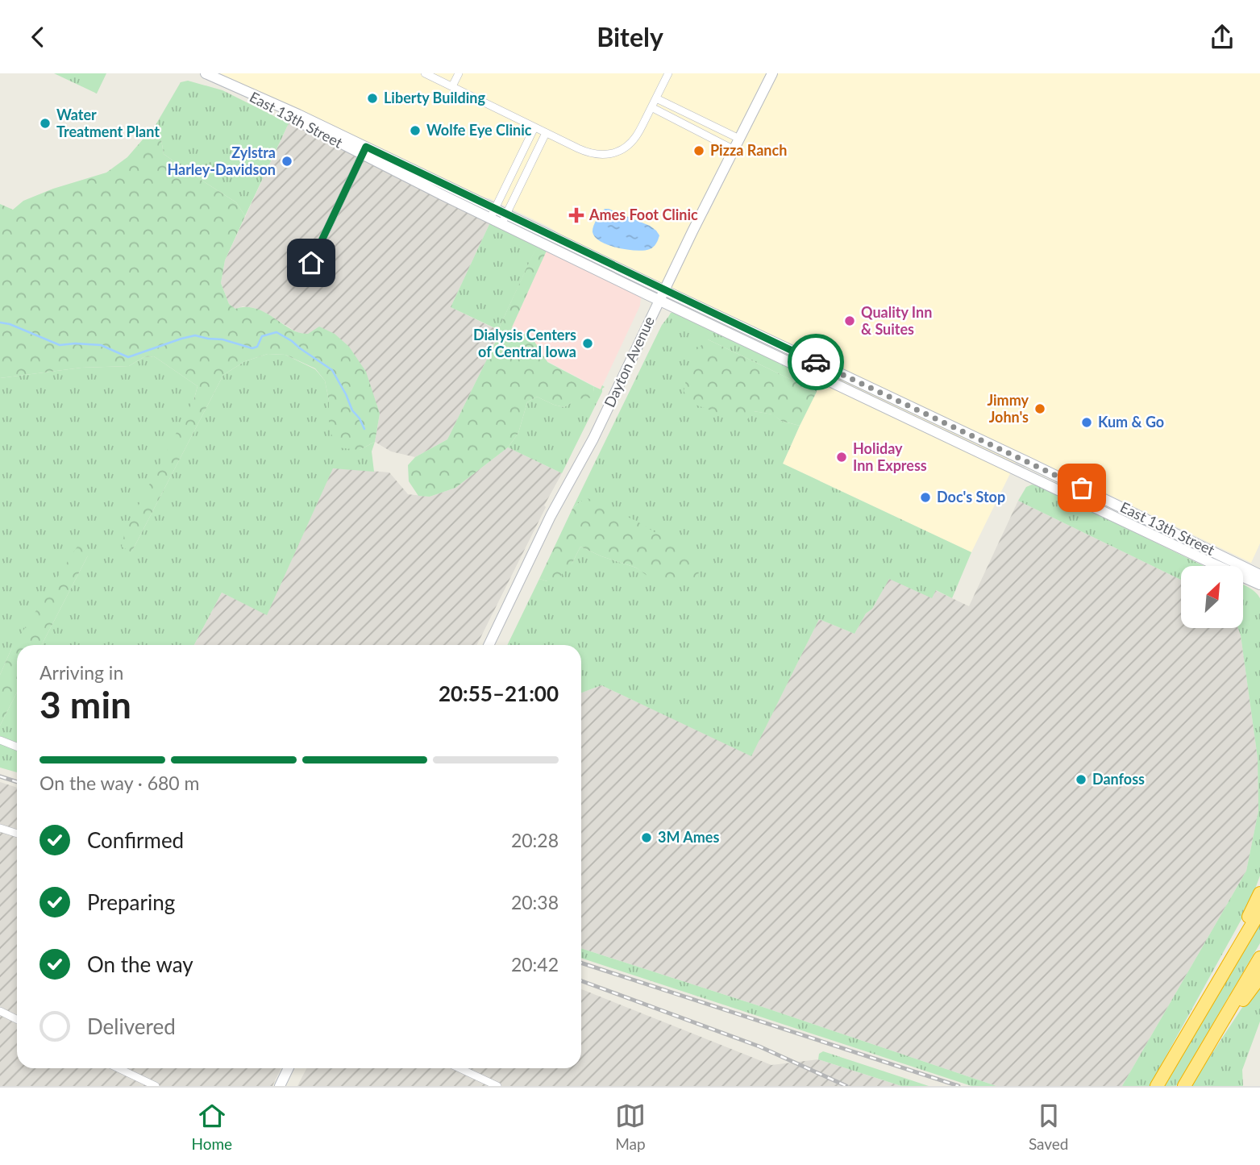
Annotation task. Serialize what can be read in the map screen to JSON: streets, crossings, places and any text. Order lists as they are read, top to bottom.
{
  "streets": {
    "main road": ["East 13th Street", "Dayton Avenue"]
  },
  "crossings": [
    ["East 13th Street", "Dayton Avenue"]
  ],
  "places": {
    "other": [
      "Liberty Building",
      "Water Treatment Plant",
      "Wolfe Eye Clinic",
      "Pizza Ranch",
      "Zylstra Harley-Davidson",
      "Quality Inn & Suites",
      "Dialysis Centers of Central Iowa",
      "Jimmy John's",
      "Kum & Go",
      "Holiday Inn Express",
      "Doc's Stop",
      "Danfoss",
      "3M Ames"
    ],
    "health": ["Ames Foot Clinic"]
  },
  "north": "top right",
  "page": {
    "header": "Bitely",
    "heading": ["3 min", "Arriving in", "20:55–21:00"],
    "bar": "On the way · 680 m",
    "list": [
      ["Confirmed", "20:28"],
      ["Preparing", "20:38"],
      ["On the way", "20:42"],
      "Delivered"
    ],
    "tabs": ["Home", "Map", "Saved"]
  }
}
